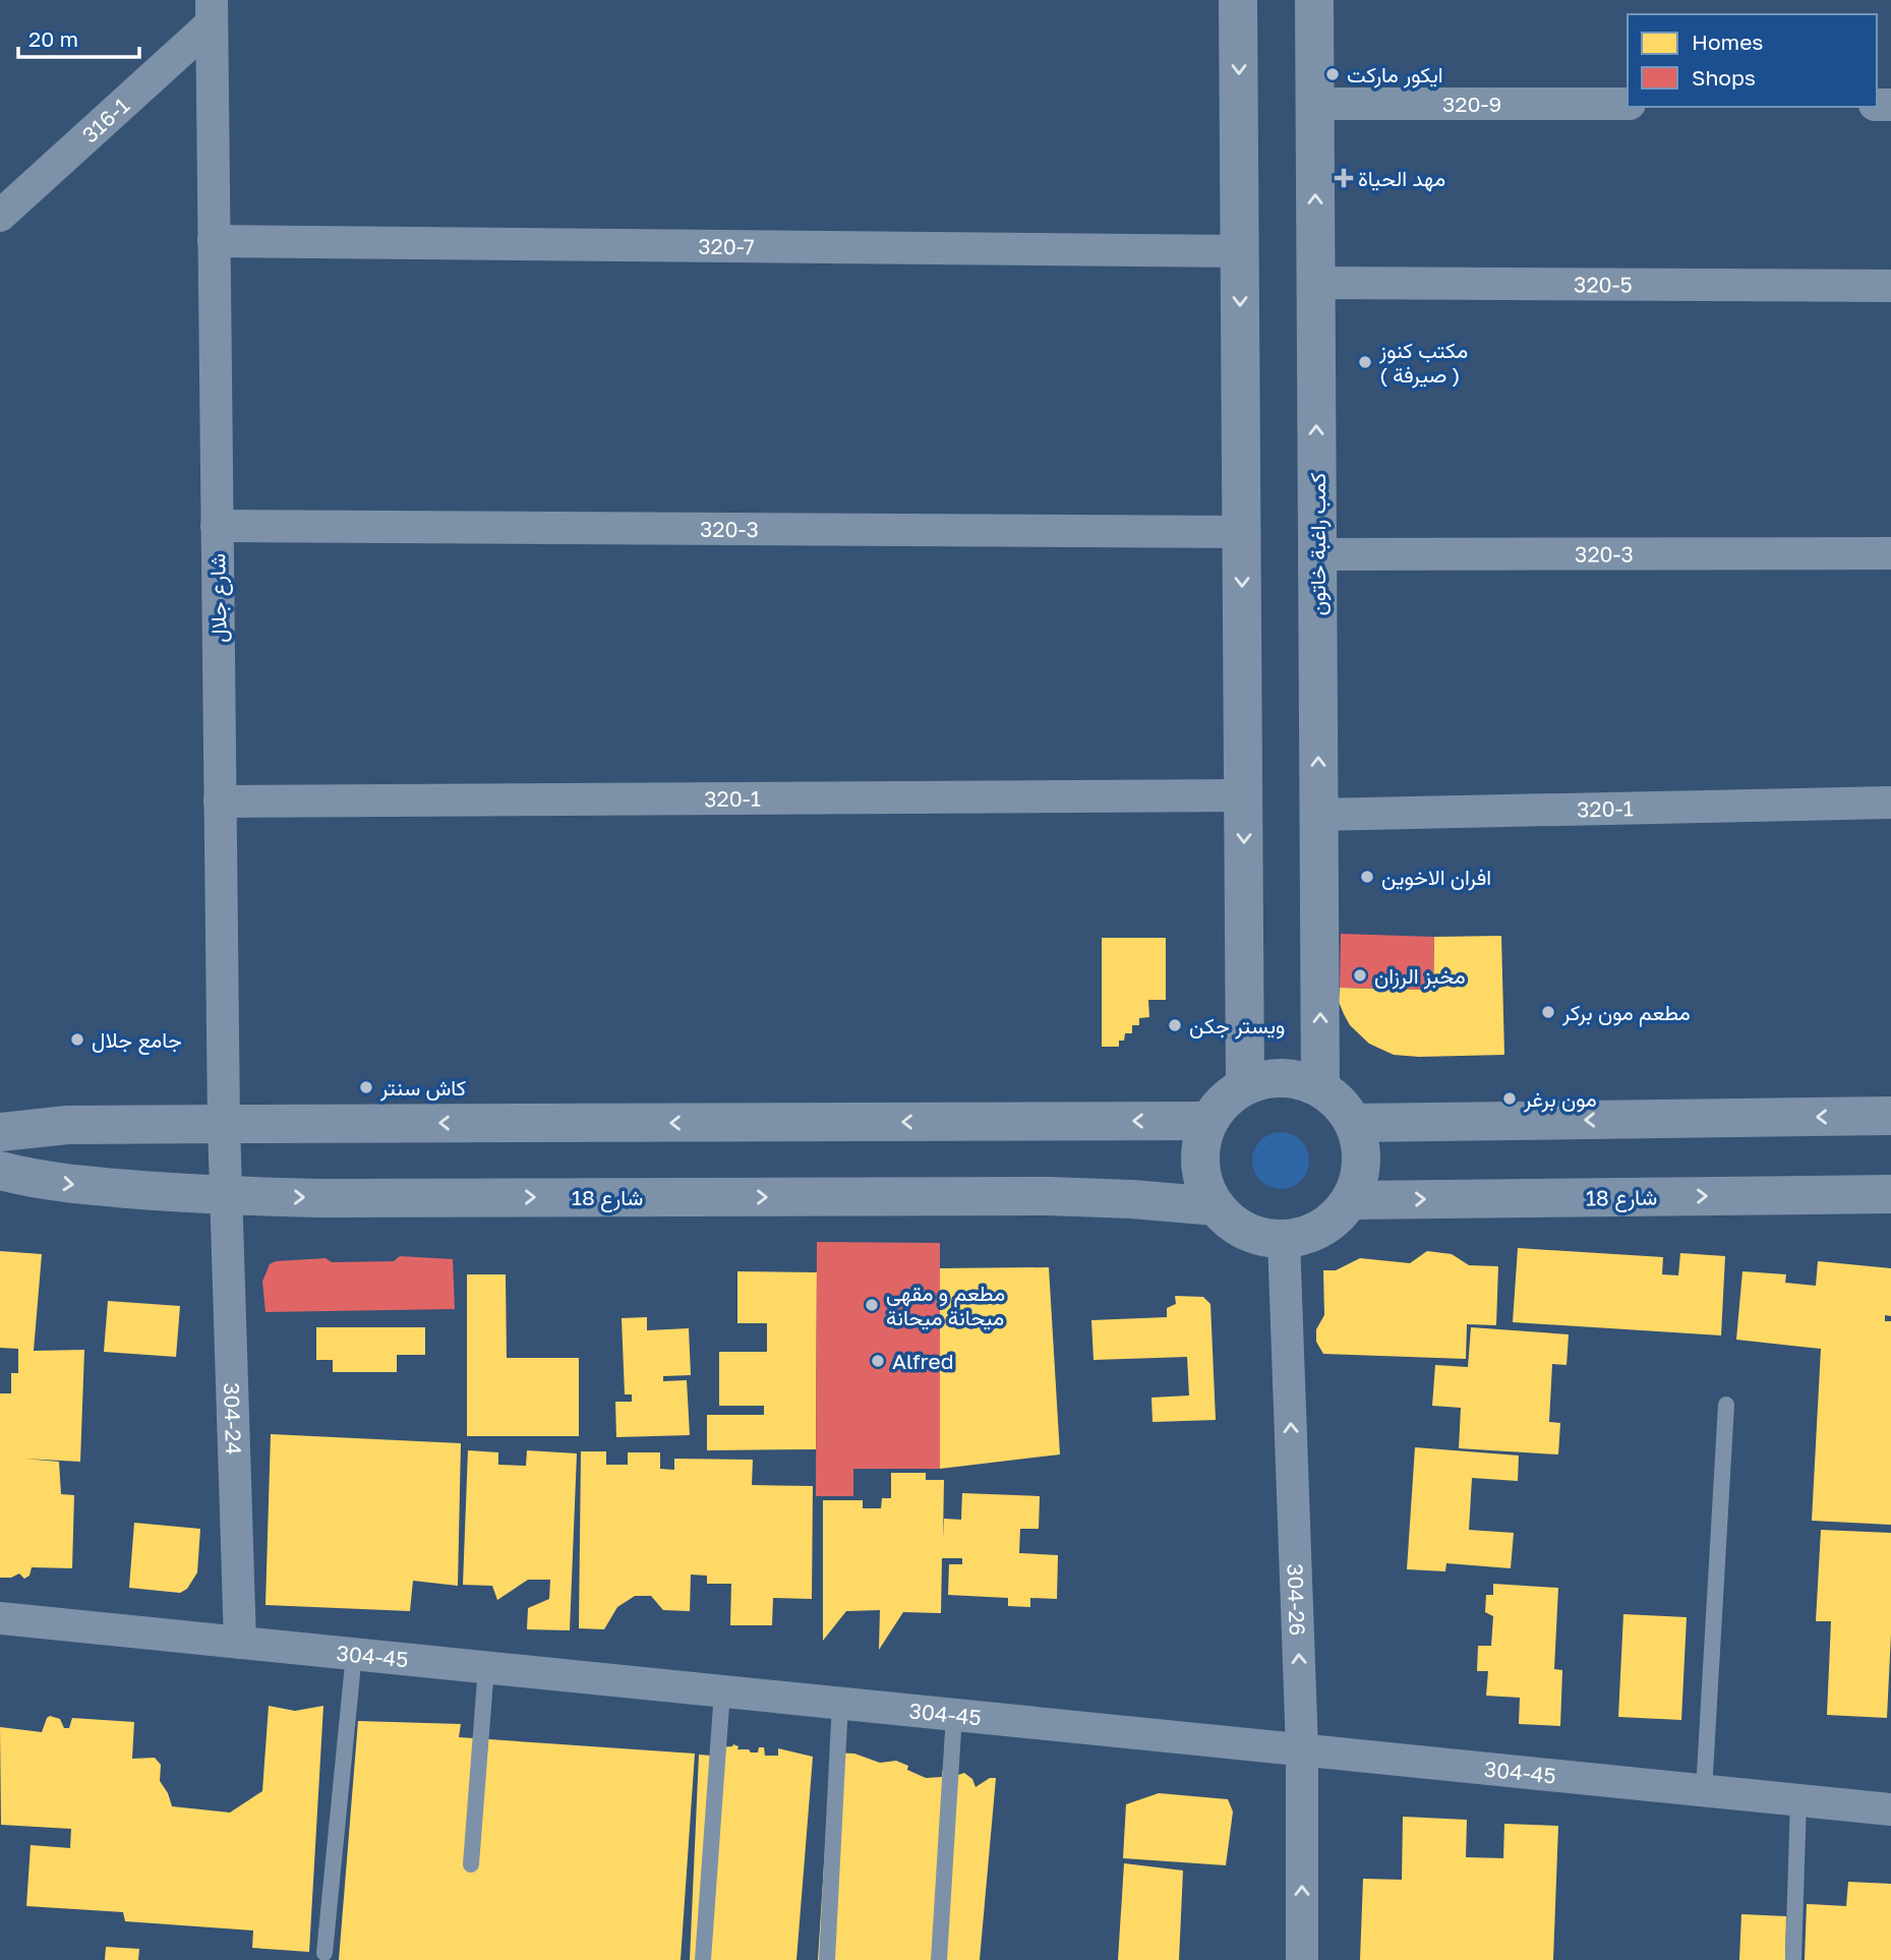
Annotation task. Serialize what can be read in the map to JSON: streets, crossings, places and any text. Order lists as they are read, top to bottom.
{
  "streets": {
    "street": [
      "320-9",
      "316-1",
      "320-7",
      "320-5",
      "320-3",
      "كمب راغبة خاتون",
      "شارع جلال",
      "320-1",
      "شارع 18",
      "304-24",
      "304-26",
      "304-45"
    ]
  },
  "crossings": [
    ["320-9", "كمب راغبة خاتون"],
    ["316-1", "شارع جلال"],
    ["320-7", "شارع جلال"],
    ["320-5", "كمب راغبة خاتون"],
    ["320-3", "كمب راغبة خاتون"],
    ["320-3", "شارع جلال"],
    ["كمب راغبة خاتون", "320-1"],
    ["كمب راغبة خاتون", "شارع 18"],
    ["كمب راغبة خاتون", "304-26"],
    ["شارع جلال", "320-1"],
    ["شارع جلال", "شارع 18"],
    ["شارع جلال", "304-24"],
    ["شارع 18", "304-24"],
    ["شارع 18", "304-26"],
    ["304-24", "304-45"],
    ["304-26", "304-45"]
  ],
  "one_way": ["304-26"],
  "places": {
    "other": [
      "ايكور ماركت",
      "مكتب كنوز ( صيرفة )",
      "افران الاخوين",
      "مخبز الرزان",
      "مطعم مون بركر",
      "ويستر جكن",
      "جامع جلال",
      "كاش سنتر",
      "مون برغر",
      "مطعم و مقهى ميحانة ميحانة",
      "Alfred"
    ],
    "health": ["مهد الحياة"]
  },
  "legend": ["Homes", "Shops"],
  "scale_bar": "20 m"
}
